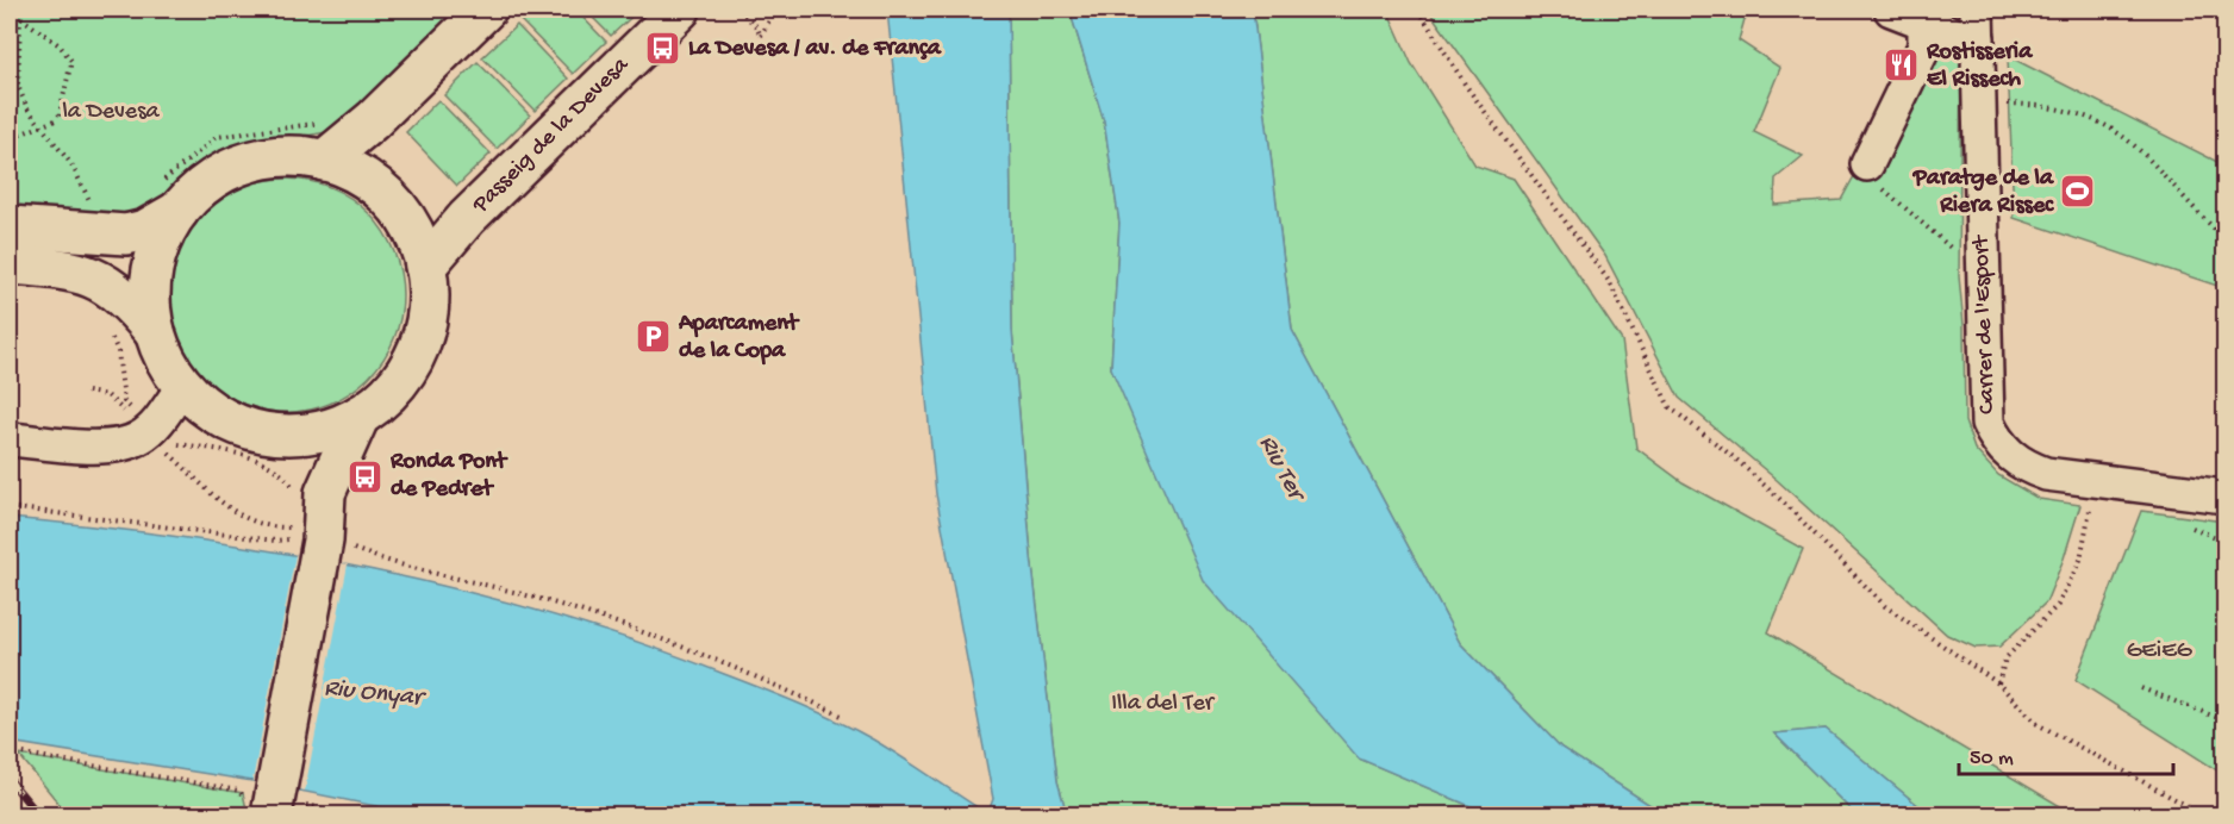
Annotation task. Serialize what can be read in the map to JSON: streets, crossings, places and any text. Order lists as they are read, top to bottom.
{
  "streets": {
    "main road": ["Passeig de la Devesa"],
    "street": ["Carrer de l'Esport"]
  },
  "water": ["Riu Ter", "Riu Onyar"],
  "parks": ["la Devesa", "GEiEG", "Illa del Ter"],
  "places": {
    "bus stop": ["La Devesa / av. de França", "Ronda Pont de Pedret"],
    "restaurant": ["Rostisseria El Rissech"],
    "sports": ["Paratge de la Riera Rissec"],
    "parking": ["Aparcament de la Copa"]
  },
  "scale_bar": "50 m"
}
